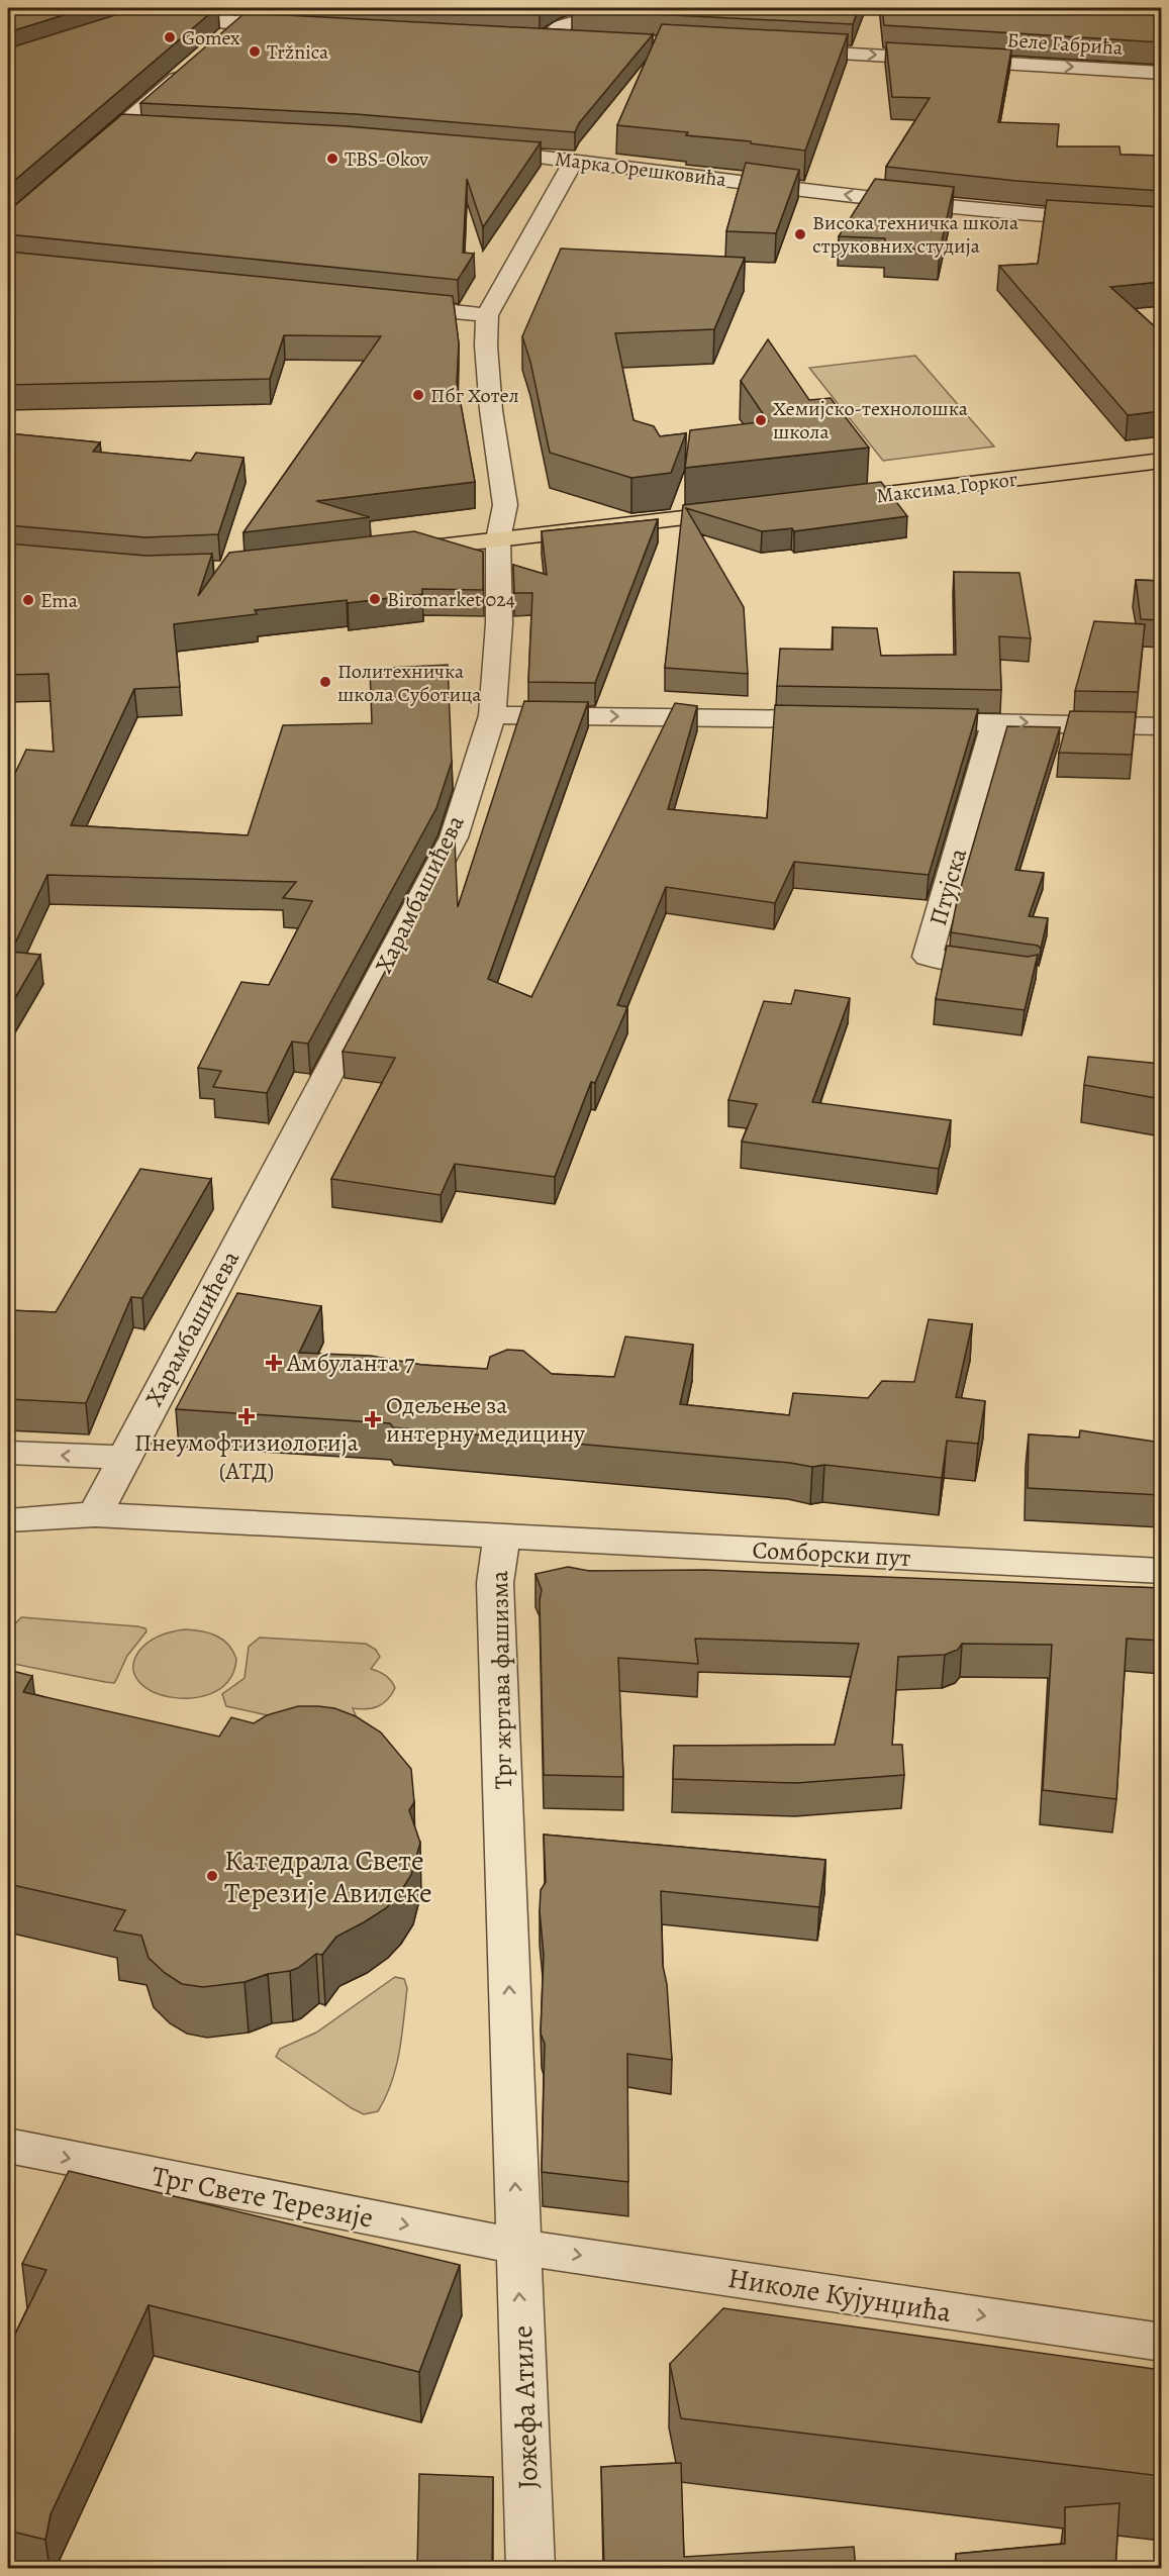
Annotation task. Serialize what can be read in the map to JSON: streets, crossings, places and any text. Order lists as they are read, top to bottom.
{
  "streets": {
    "main road": ["Максима Горког"],
    "street": [
      "Беле Габрића",
      "Марка Орешковића",
      "Птујска",
      "Харамбашићева",
      "Сомборски пут",
      "Трг жртава фашизма",
      "Трг Свете Терезије",
      "Николе Кујунџића",
      "Јожефа Атиле"
    ]
  },
  "crossings": [
    ["Марка Орешковића", "Харамбашићева"],
    ["Харамбашићева", "Трг жртава фашизма"],
    ["Сомборски пут", "Трг жртава фашизма"],
    ["Трг жртава фашизма", "Трг Свете Терезије"],
    ["Трг жртава фашизма", "Николе Кујунџића"],
    ["Трг жртава фашизма", "Јожефа Атиле"],
    ["Трг Свете Терезије", "Николе Кујунџића"],
    ["Трг Свете Терезије", "Јожефа Атиле"],
    ["Николе Кујунџића", "Јожефа Атиле"]
  ],
  "one_way": [
    "Беле Габрића",
    "Марка Орешковића",
    "Трг жртава фашизма",
    "Трг Свете Терезије",
    "Николе Кујунџића",
    "Јожефа Атиле"
  ],
  "places": {
    "other": [
      "Gomex",
      "Tržnica",
      "TBS-Okov",
      "Висока техничка школа струковних студија",
      "Пбг Хотел",
      "Хемијско-технолошка школа",
      "Biromarket 024",
      "Ema",
      "Политехничка школа Суботица",
      "Катедрала Свете Терезије Авилске"
    ],
    "health": ["Амбуланта 7", "Пнеумофтизиологија (АТД)", "Одељење за интерну медицину"]
  }
}
